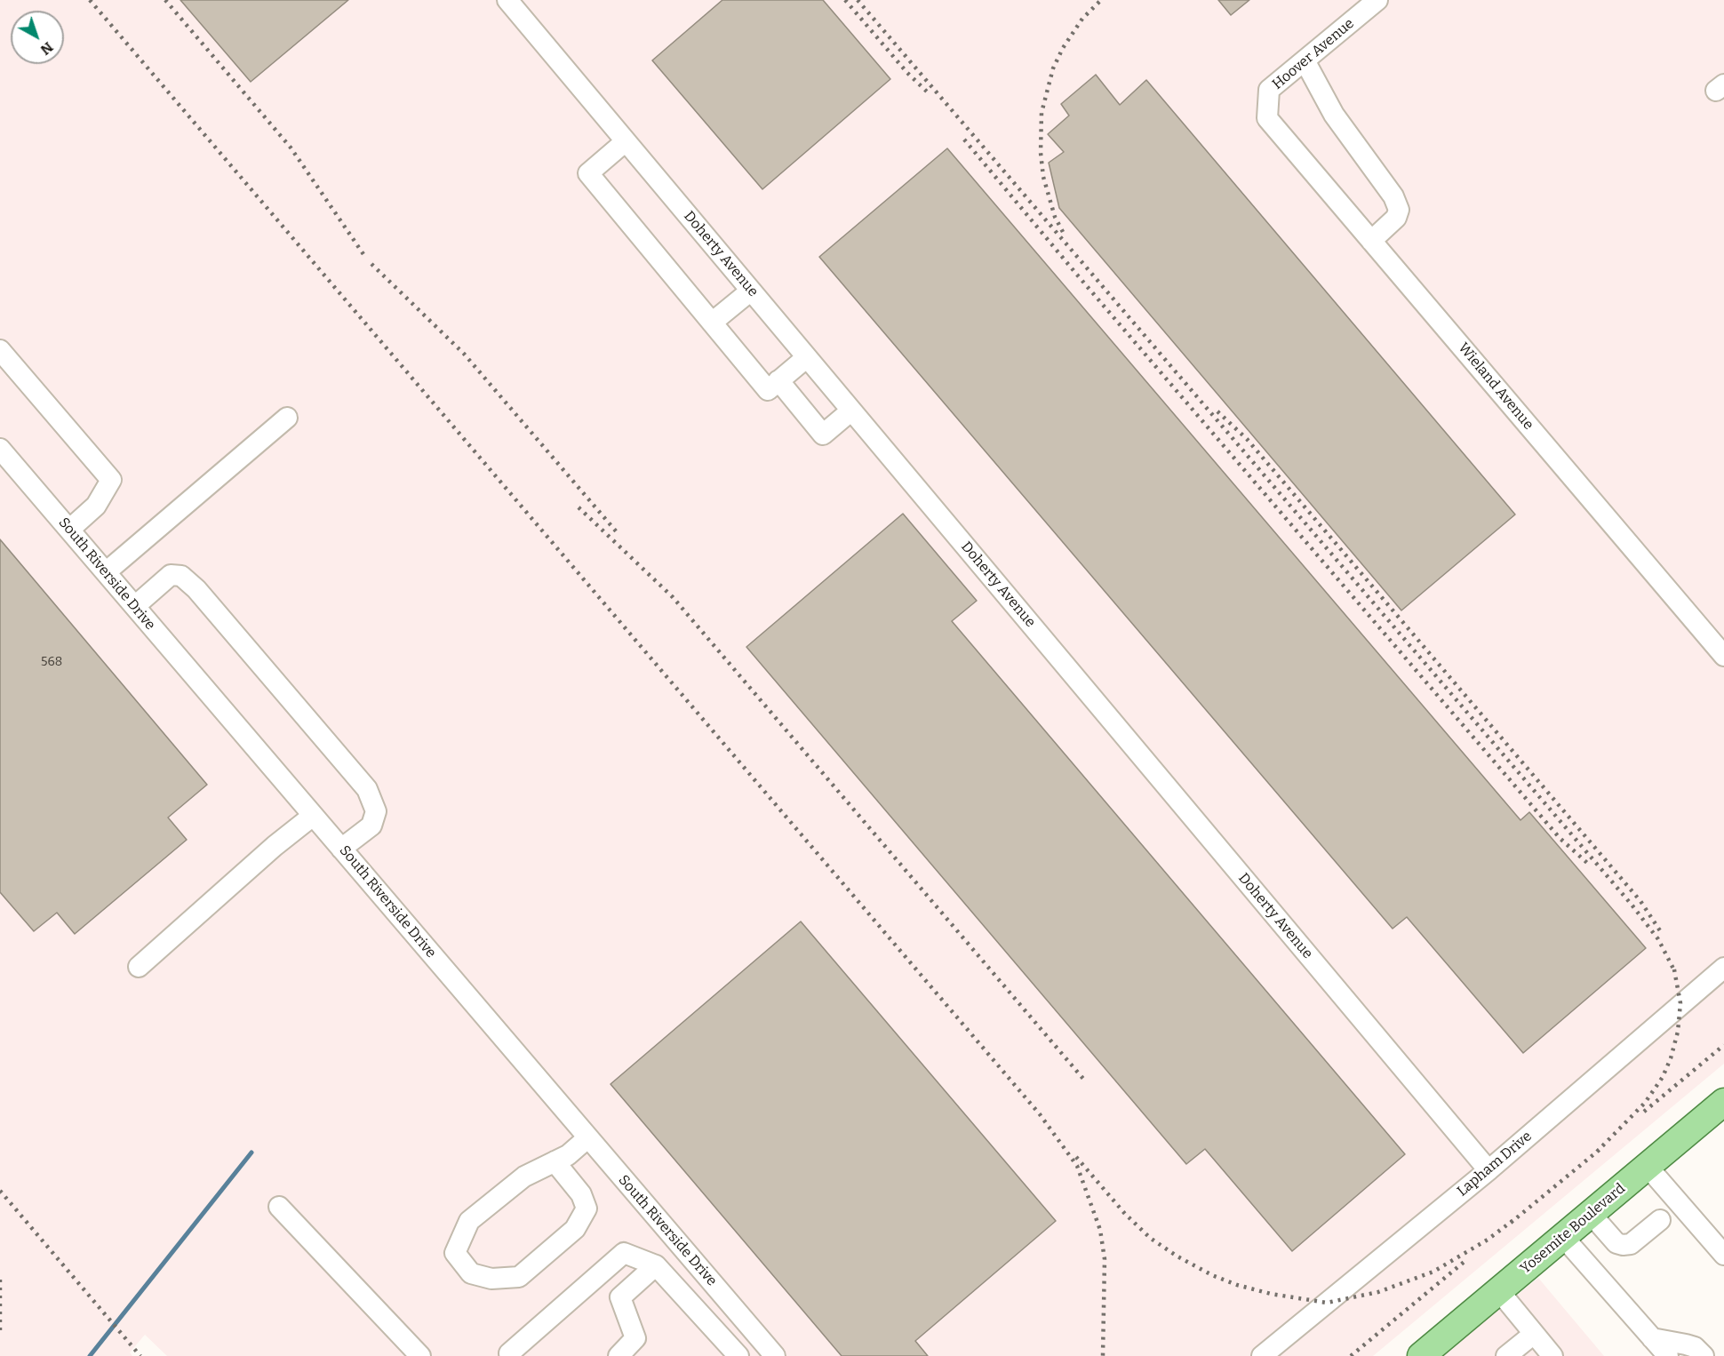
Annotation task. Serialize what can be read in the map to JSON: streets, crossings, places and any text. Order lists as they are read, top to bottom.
{
  "streets": {
    "main road": ["Yosemite Boulevard"],
    "street": [
      "Hoover Avenue",
      "Doherty Avenue",
      "Wieland Avenue",
      "South Riverside Drive",
      "Lapham Drive"
    ]
  },
  "crossings": [
    ["Hoover Avenue", "Wieland Avenue"],
    ["Doherty Avenue", "Lapham Drive"]
  ],
  "house_numbers": ["568"],
  "north": "bottom right"
}
